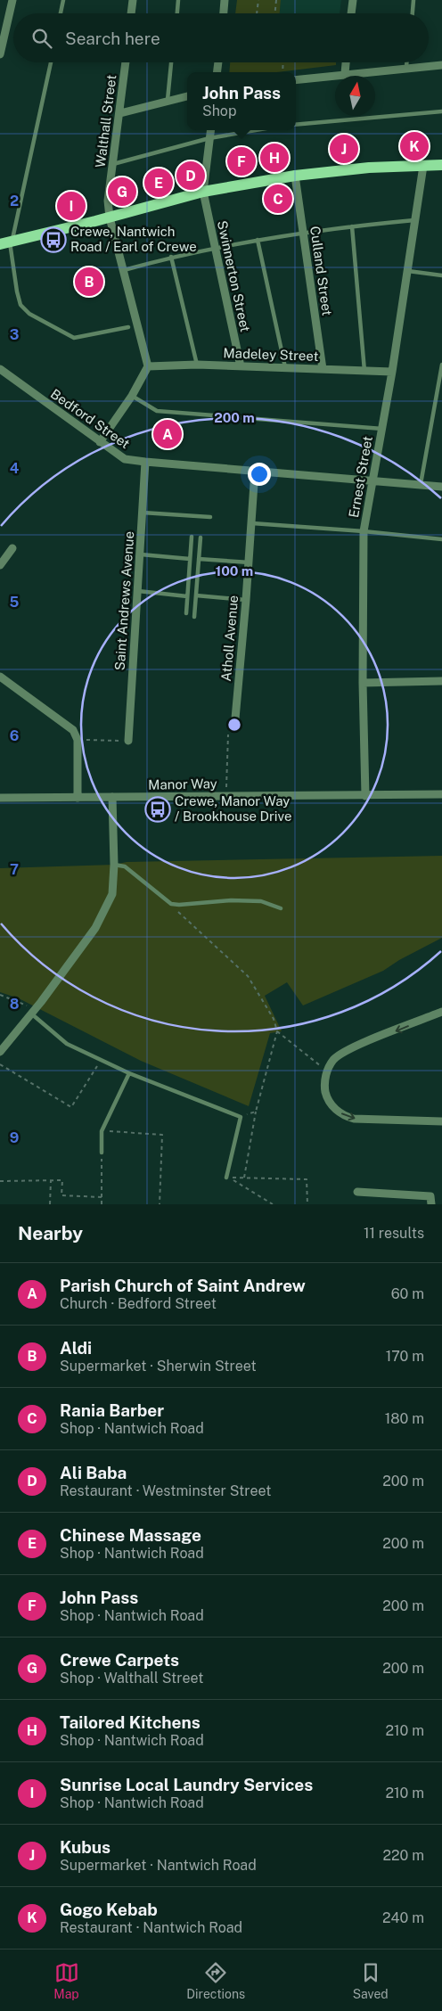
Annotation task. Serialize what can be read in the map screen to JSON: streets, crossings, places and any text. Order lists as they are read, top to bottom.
{
  "streets": {
    "street": [
      "Walthall Street",
      "Culland Street",
      "Swinnerton Street",
      "Madeley Street",
      "Bedford Street",
      "Ernest Street",
      "Saint Andrews Avenue",
      "Atholl Avenue",
      "Manor Way"
    ]
  },
  "crossings": [
    ["Walthall Street", "Madeley Street"],
    ["Culland Street", "Madeley Street"],
    ["Swinnerton Street", "Madeley Street"],
    ["Madeley Street", "Ernest Street"],
    ["Bedford Street", "Ernest Street"],
    ["Bedford Street", "Saint Andrews Avenue"],
    ["Bedford Street", "Atholl Avenue"],
    ["Ernest Street", "Manor Way"]
  ],
  "places": {
    "bus stop": ["Crewe, Nantwich Road / Earl of Crewe", "Crewe, Manor Way / Brookhouse Drive"]
  },
  "north": "top",
  "page": {
    "search": "Search here",
    "popup": ["John Pass", "Shop"],
    "pins": [
      "K",
      "J",
      "H",
      "F",
      "D",
      "E",
      "G",
      "C",
      "I",
      "B",
      "A"
    ],
    "heading": ["Nearby", "11 results"],
    "list": [
      {
        "mark": "A",
        "name": "Parish Church of Saint Andrew",
        "note": "Church · Bedford Street",
        "value": "60 m"
      },
      {
        "mark": "B",
        "name": "Aldi",
        "note": "Supermarket · Sherwin Street",
        "value": "170 m"
      },
      {
        "mark": "C",
        "name": "Rania Barber",
        "note": "Shop · Nantwich Road",
        "value": "180 m"
      },
      {
        "mark": "D",
        "name": "Ali Baba",
        "note": "Restaurant · Westminster Street",
        "value": "200 m"
      },
      {
        "mark": "E",
        "name": "Chinese Massage",
        "note": "Shop · Nantwich Road",
        "value": "200 m"
      },
      {
        "mark": "F",
        "name": "John Pass",
        "note": "Shop · Nantwich Road",
        "value": "200 m"
      },
      {
        "mark": "G",
        "name": "Crewe Carpets",
        "note": "Shop · Walthall Street",
        "value": "200 m"
      },
      {
        "mark": "H",
        "name": "Tailored Kitchens",
        "note": "Shop · Nantwich Road",
        "value": "210 m"
      },
      {
        "mark": "I",
        "name": "Sunrise Local Laundry Services",
        "note": "Shop · Nantwich Road",
        "value": "210 m"
      },
      {
        "mark": "J",
        "name": "Kubus",
        "note": "Supermarket · Nantwich Road",
        "value": "220 m"
      },
      {
        "mark": "K",
        "name": "Gogo Kebab",
        "note": "Restaurant · Nantwich Road",
        "value": "240 m"
      }
    ],
    "nav": ["Map", "Directions", "Saved"]
  },
  "grid": {
    "rows": [
      "2",
      "3",
      "4",
      "5",
      "6",
      "7",
      "8",
      "9"
    ]
  },
  "rings": ["200 m", "100 m"]
}
